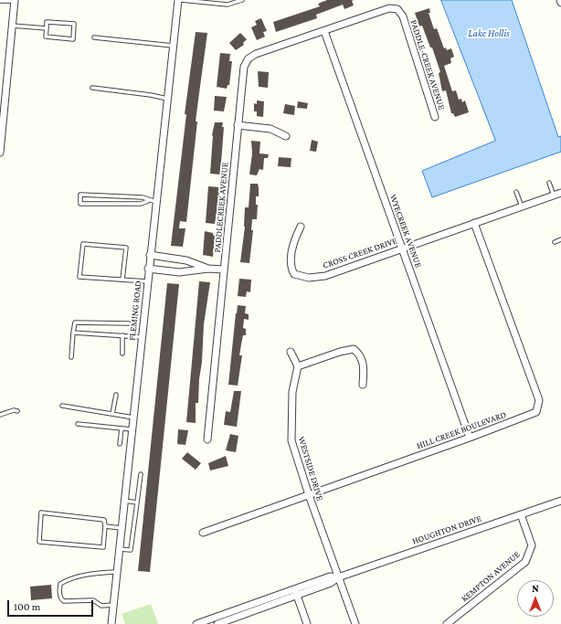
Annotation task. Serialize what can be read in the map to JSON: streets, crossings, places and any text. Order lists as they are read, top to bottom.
{
  "streets": {
    "street": [
      "PADDLE-CREEK AVENUE",
      "PADDLECREEK AVENUE",
      "WYECREEK AVENUE",
      "CROSS CREEK DRIVE",
      "FLEMING ROAD",
      "HILL CREEK BOULEVARD",
      "WESTSIDE DRIVE",
      "HOUGHTON DRIVE",
      "KEMPTON AVENUE"
    ]
  },
  "crossings": [
    ["PADDLE-CREEK AVENUE", "PADDLECREEK AVENUE"],
    ["PADDLE-CREEK AVENUE", "WYECREEK AVENUE"],
    ["PADDLECREEK AVENUE", "WYECREEK AVENUE"],
    ["WYECREEK AVENUE", "CROSS CREEK DRIVE"],
    ["WYECREEK AVENUE", "HILL CREEK BOULEVARD"],
    ["CROSS CREEK DRIVE", "HILL CREEK BOULEVARD"],
    ["HILL CREEK BOULEVARD", "WESTSIDE DRIVE"],
    ["WESTSIDE DRIVE", "HOUGHTON DRIVE"],
    ["HOUGHTON DRIVE", "KEMPTON AVENUE"]
  ],
  "water": ["Lake Hollis"],
  "scale_bar": "100 m",
  "north": "top"
}
